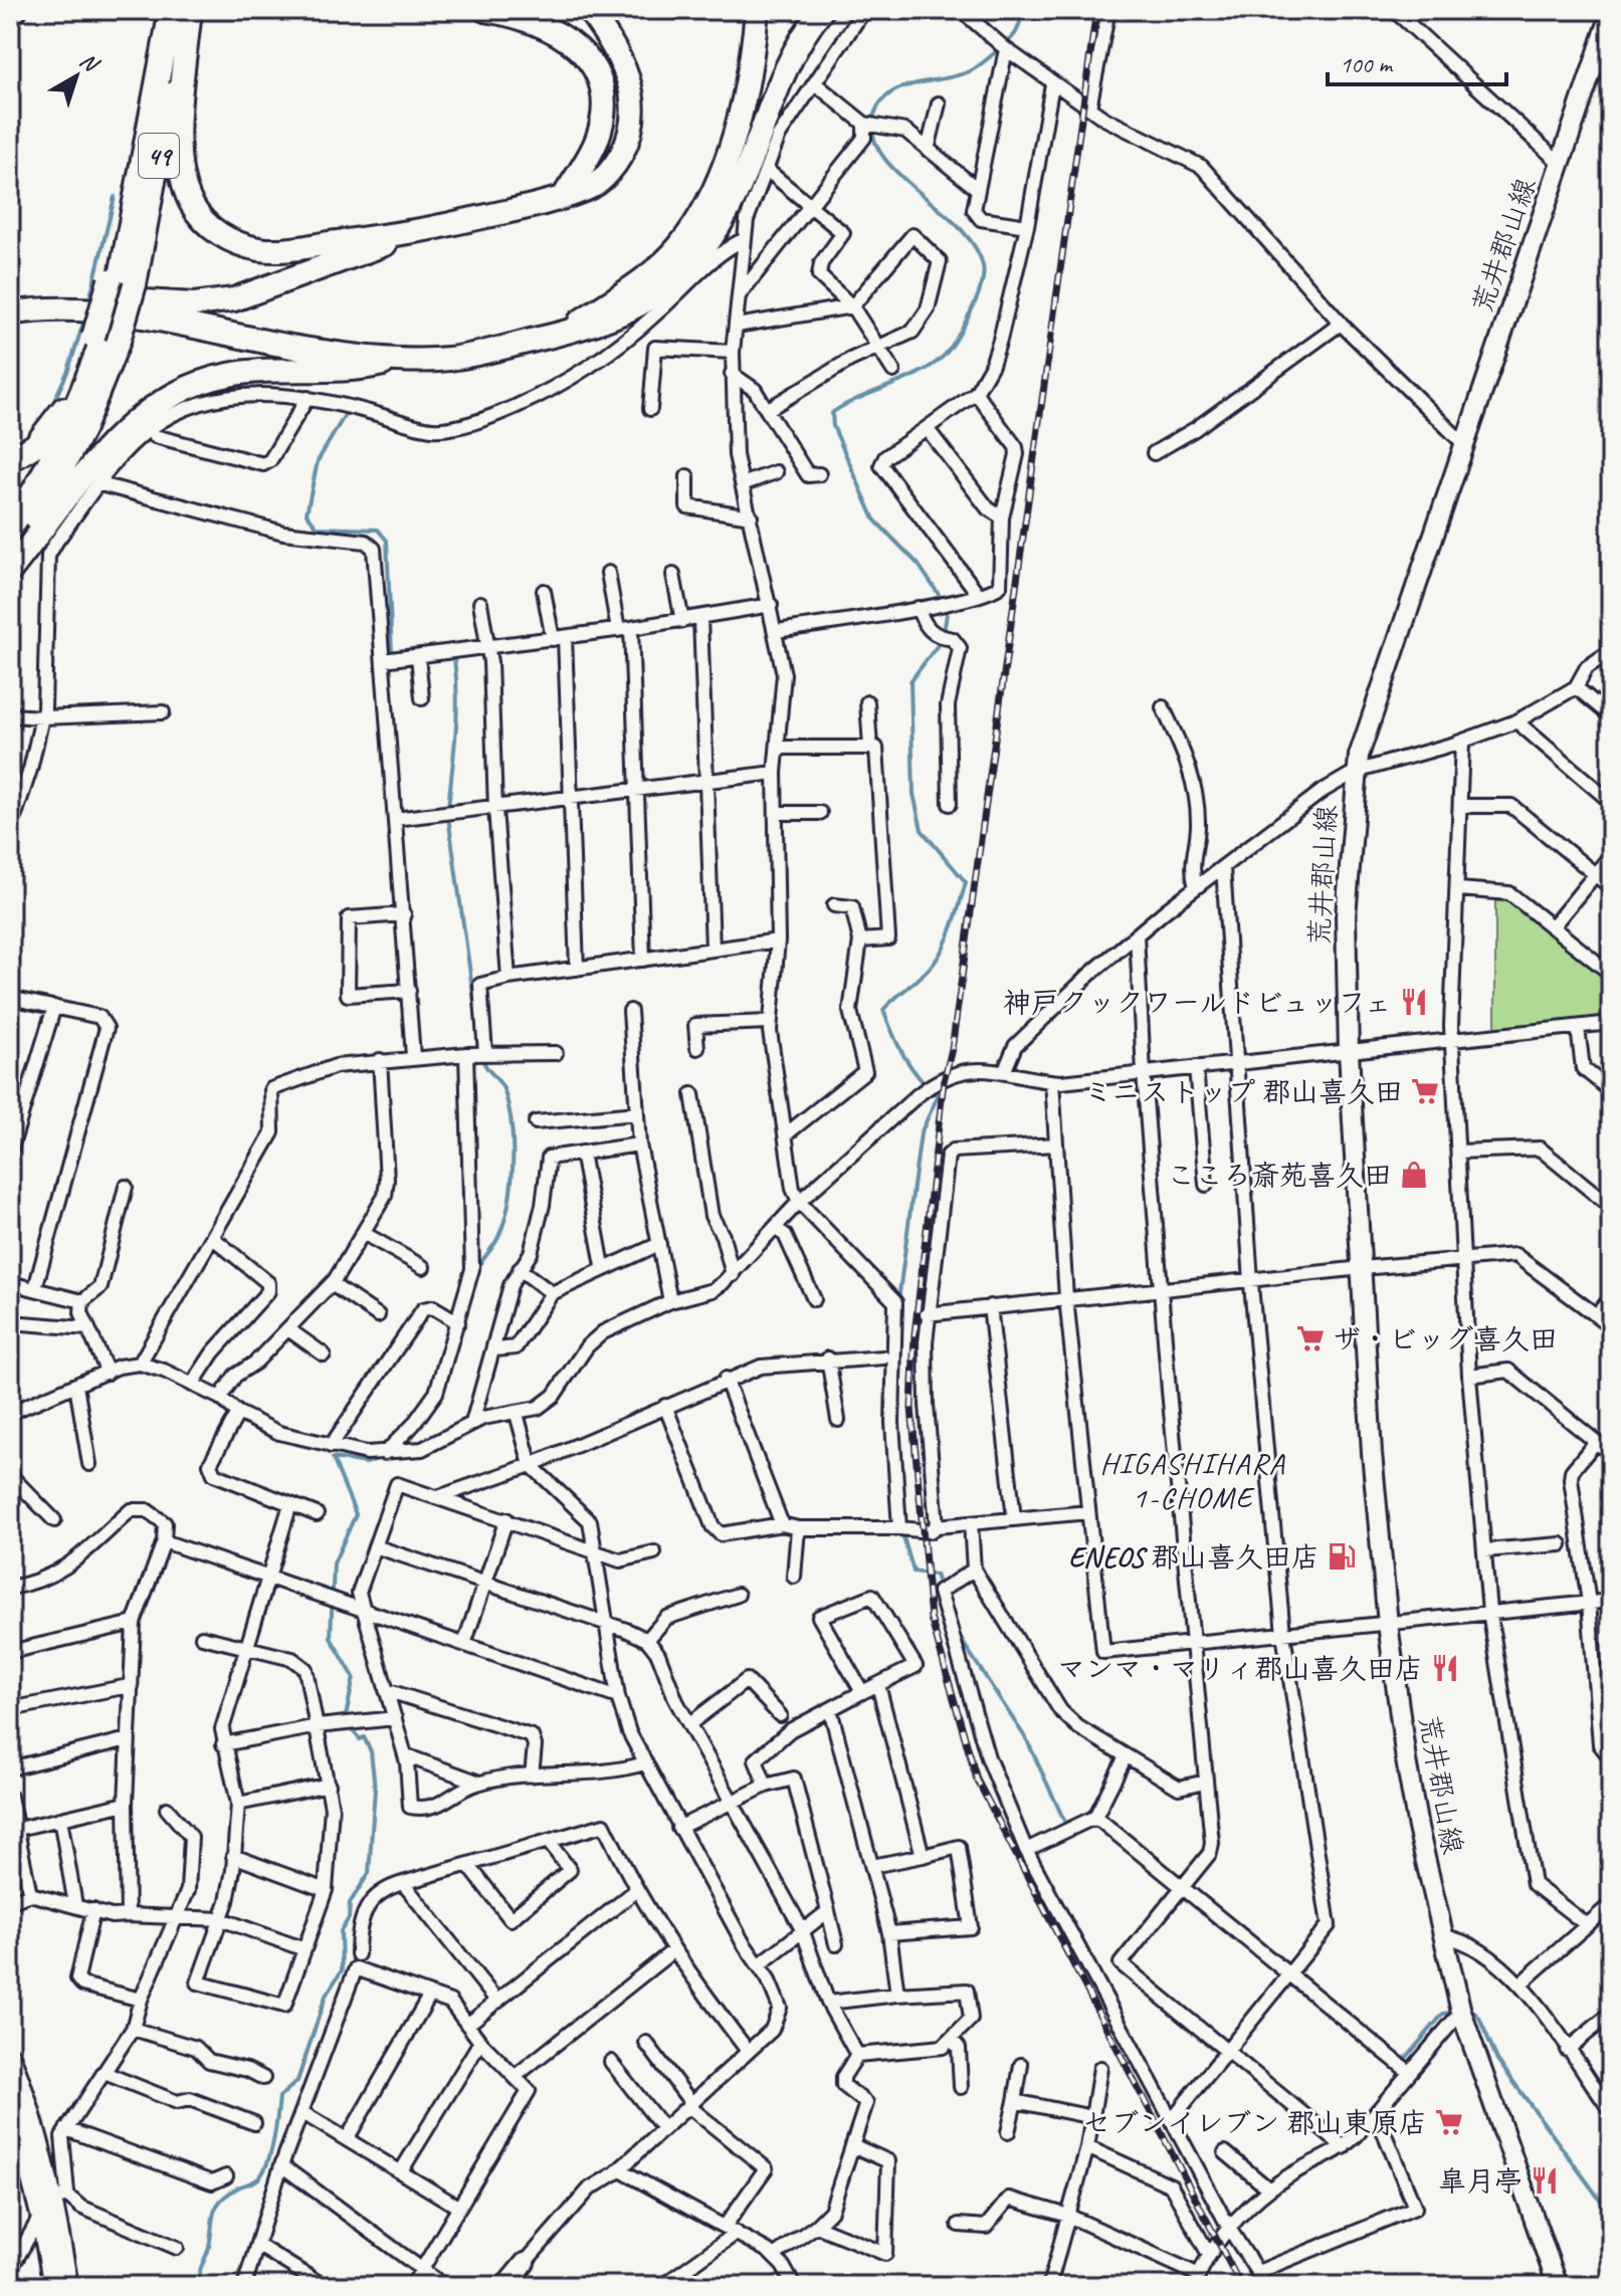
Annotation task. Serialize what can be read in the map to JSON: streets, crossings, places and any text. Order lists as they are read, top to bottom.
{
  "streets": {
    "highway": ["49"],
    "main road": ["荒井郡山線"]
  },
  "districts": ["HIGASHIHARA 1-CHOME"],
  "places": {
    "restaurant": ["神戸クックワールドビュッフェ", "マンマ・マリィ郡山喜久田店", "皐月亭"],
    "supermarket": ["ミニストップ 郡山喜久田", "ザ・ビッグ喜久田", "セブンイレブン 郡山東原店"],
    "shop": ["こころ斎苑喜久田"],
    "fuel station": ["ENEOS 郡山喜久田店"]
  },
  "scale_bar": "100 m",
  "north": "top right"
}
